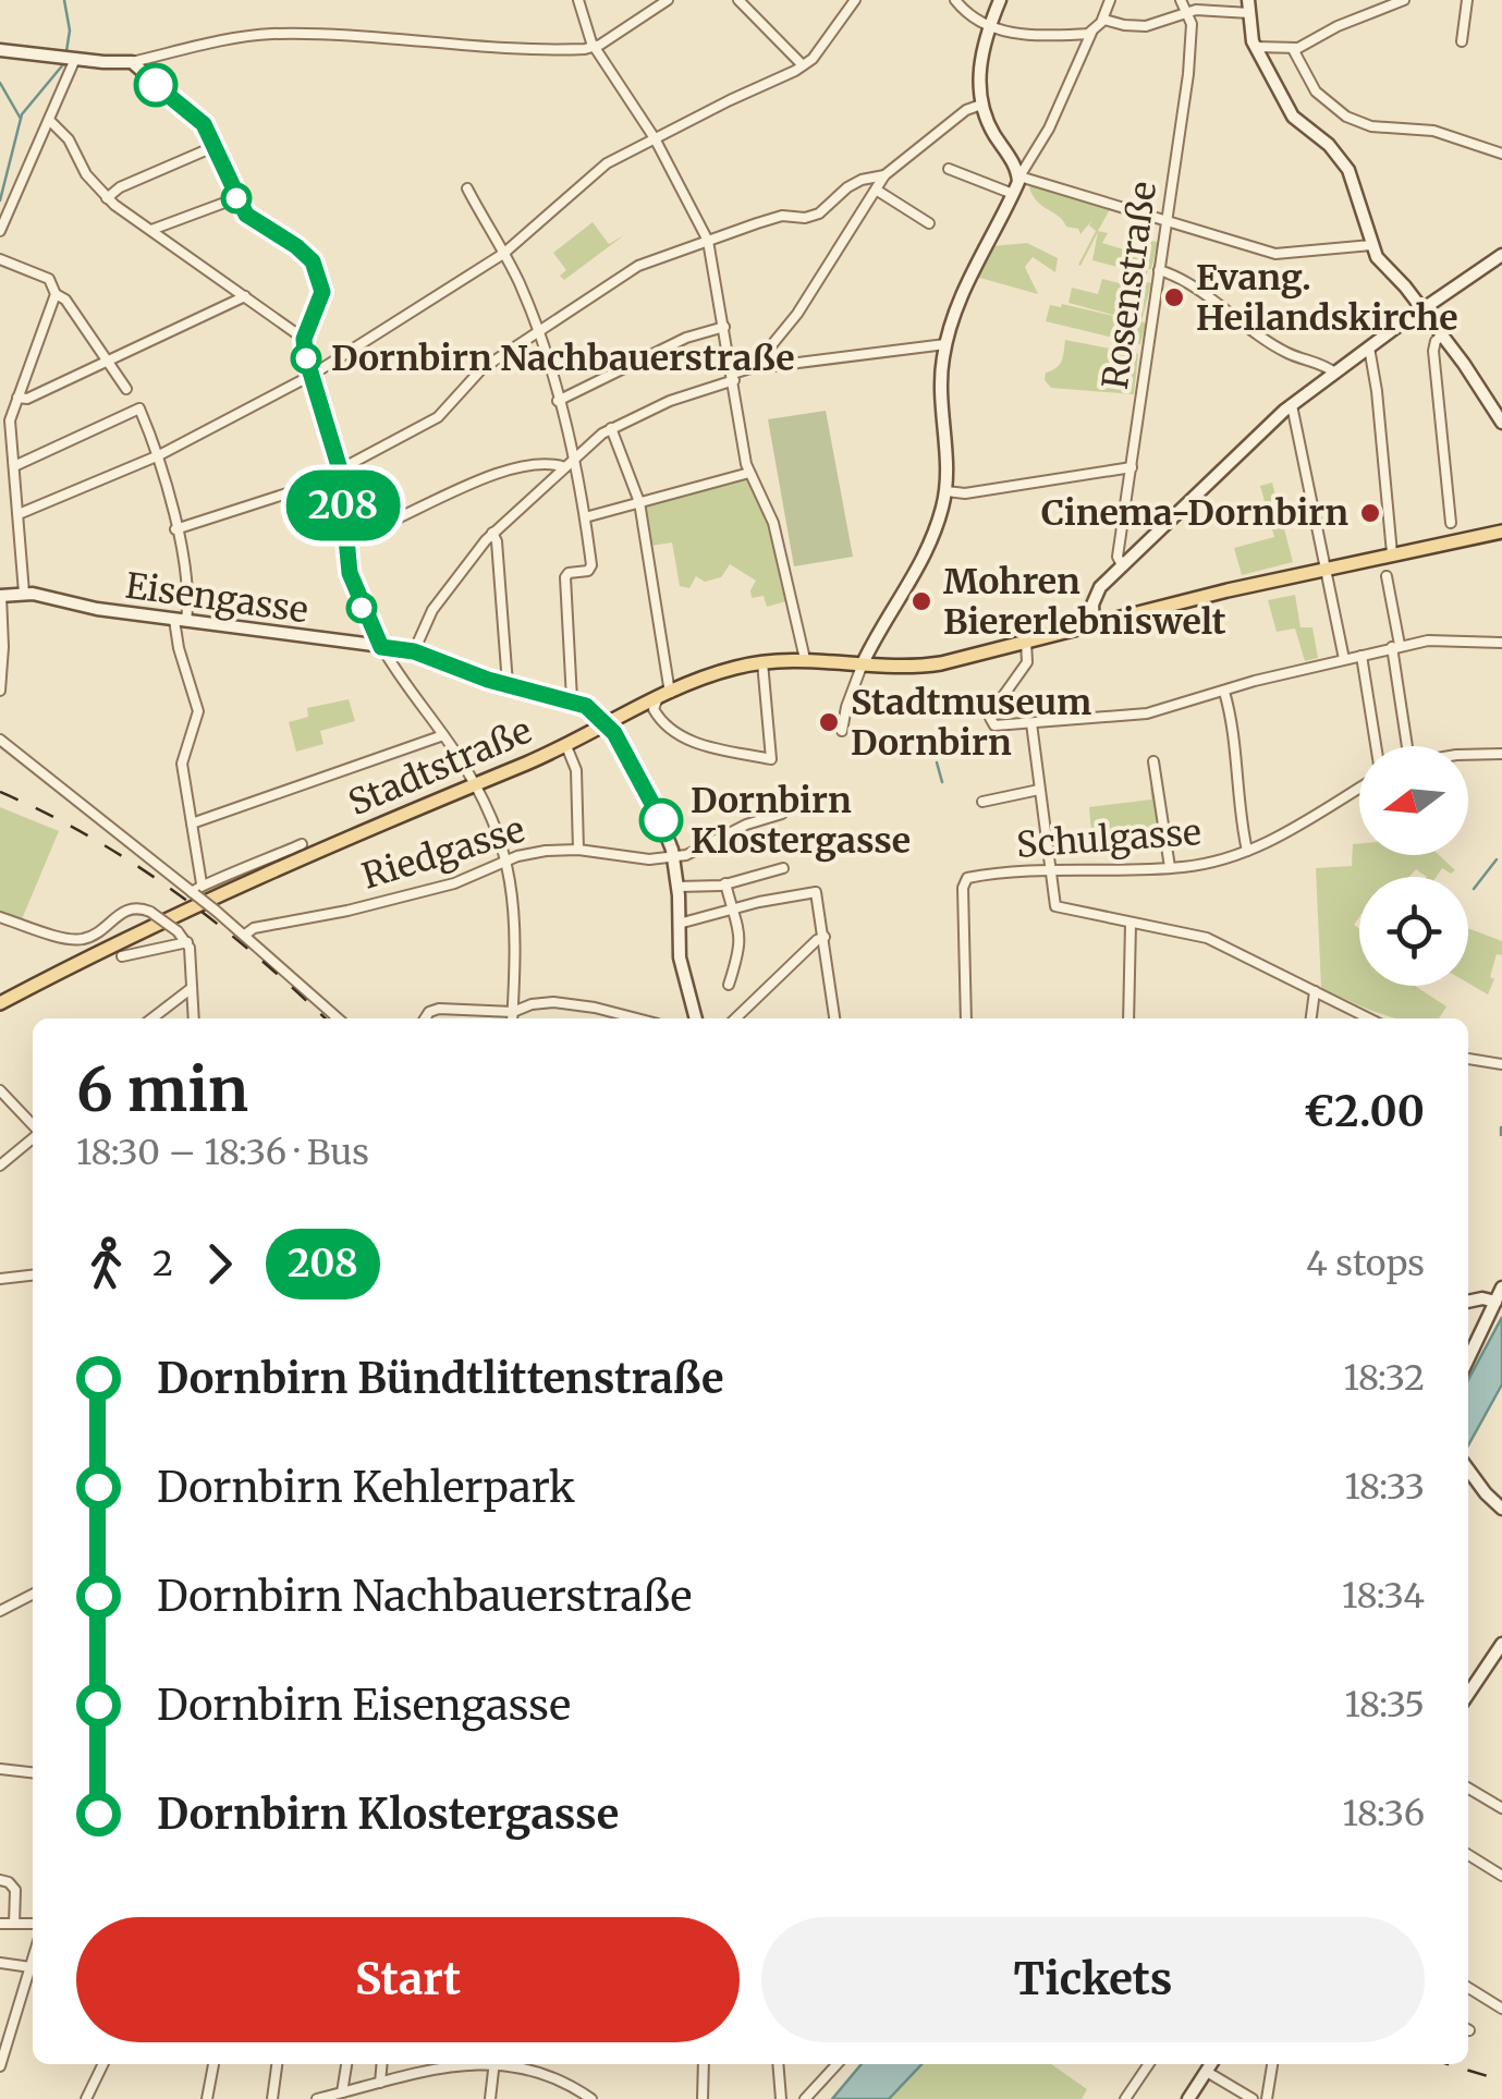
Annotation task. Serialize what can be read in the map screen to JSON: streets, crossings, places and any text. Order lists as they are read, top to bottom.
{
  "streets": {
    "main road": ["Stadtstraße"],
    "street": [
      "Rosenstraße",
      "Eisengasse",
      "Schulgasse",
      "Riedgasse"
    ]
  },
  "crossings": [
    ["Eisengasse", "Stadtstraße"]
  ],
  "places": [
    "Evang. Heilandskirche",
    "Dornbirn Nachbauerstraße",
    "Cinema-Dornbirn",
    "Mohren Biererlebniswelt",
    "Stadtmuseum Dornbirn",
    "Dornbirn Klostergasse"
  ],
  "lines": ["bus line 208"],
  "north": "left",
  "page": {
    "on_map": "208",
    "heading": ["6 min", "18:30 – 18:36 · Bus", "€2.00"],
    "legs": ["2", "208", "4 stops"],
    "list": [
      {
        "name": "Dornbirn Bündtlittenstraße",
        "value": "18:32"
      },
      {
        "name": "Dornbirn Kehlerpark",
        "value": "18:33"
      },
      {
        "name": "Dornbirn Nachbauerstraße",
        "value": "18:34"
      },
      {
        "name": "Dornbirn Eisengasse",
        "value": "18:35"
      },
      {
        "name": "Dornbirn Klostergasse",
        "value": "18:36"
      }
    ],
    "buttons": ["Start", "Tickets"]
  }
}
